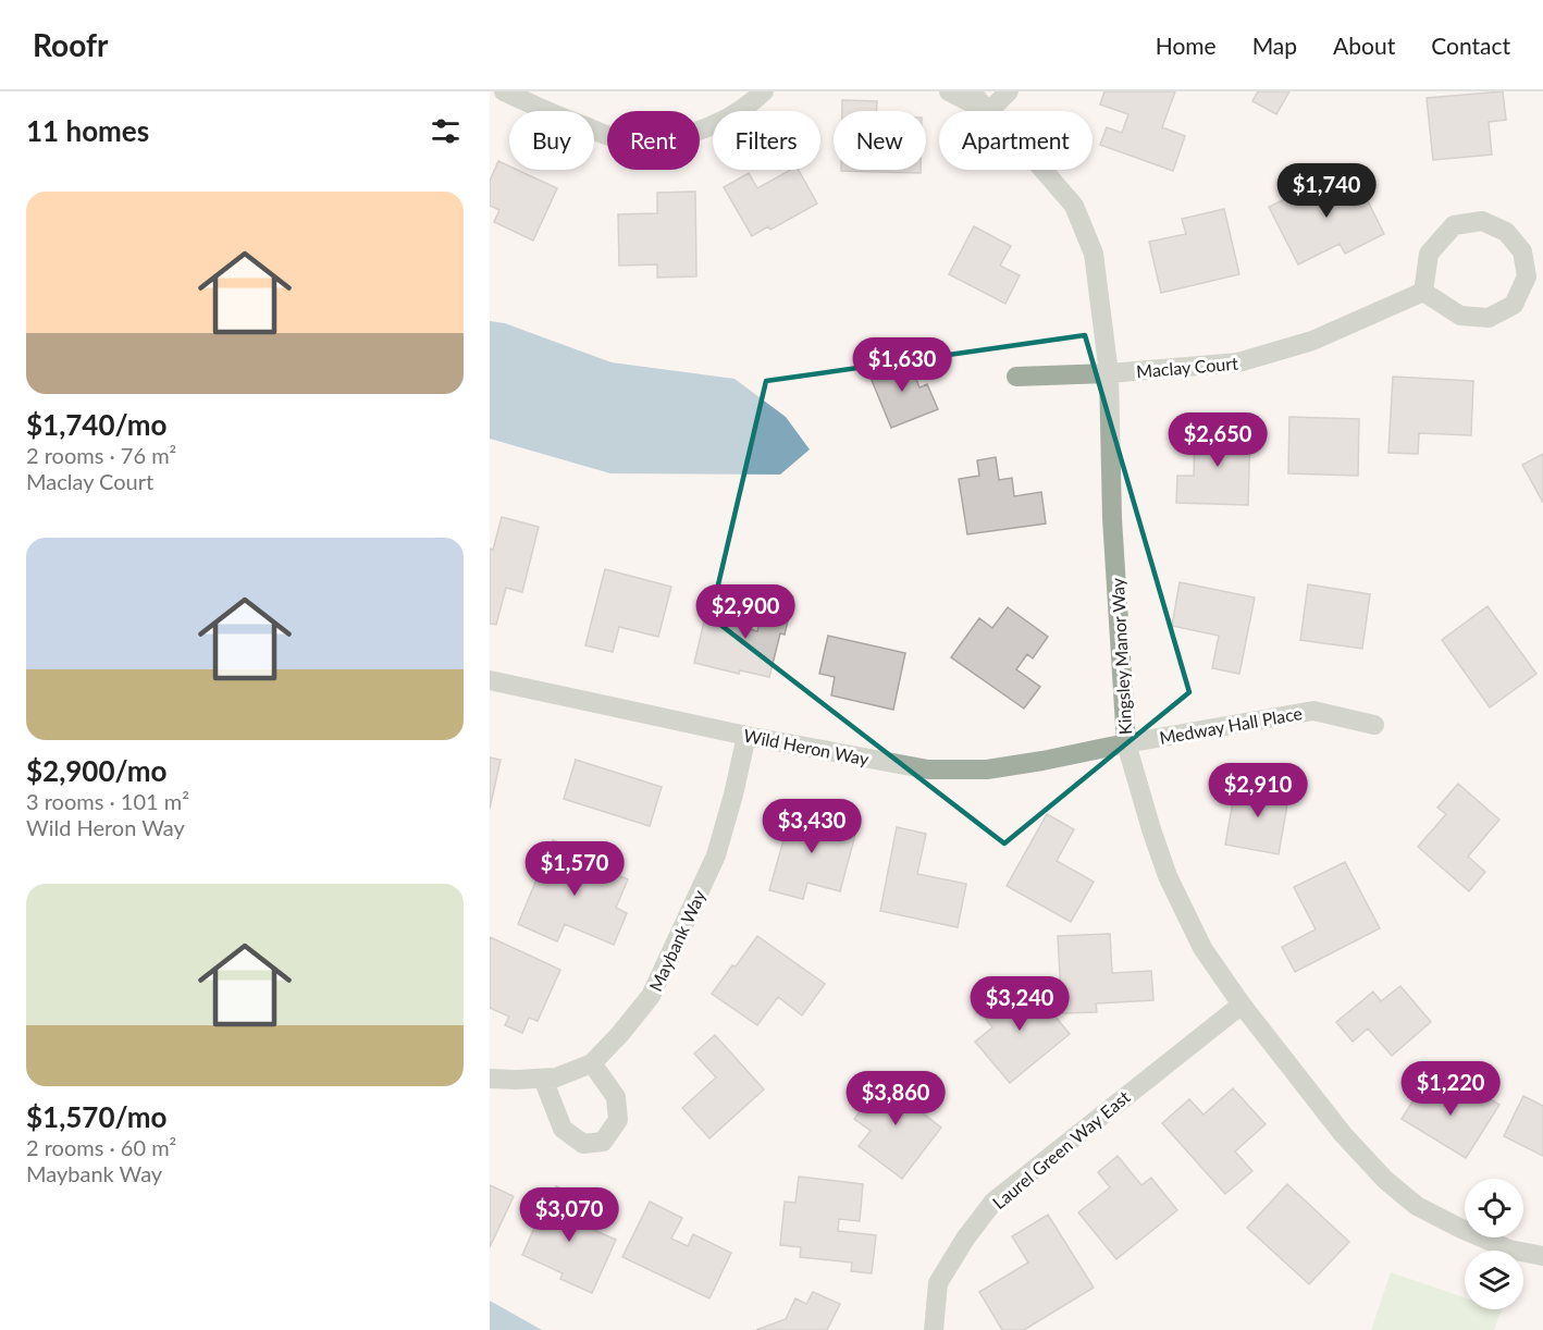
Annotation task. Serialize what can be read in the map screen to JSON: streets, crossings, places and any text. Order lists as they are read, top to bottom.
{
  "streets": {
    "street": [
      "Maclay Court",
      "Kingsley Manor Way",
      "Medway Hall Place",
      "Wild Heron Way",
      "Maybank Way",
      "Laurel Green Way East"
    ]
  },
  "crossings": [
    ["Maclay Court", "Kingsley Manor Way"],
    ["Kingsley Manor Way", "Medway Hall Place"],
    ["Kingsley Manor Way", "Wild Heron Way"],
    ["Kingsley Manor Way", "Laurel Green Way East"],
    ["Medway Hall Place", "Wild Heron Way"],
    ["Wild Heron Way", "Maybank Way"]
  ],
  "page": {
    "header": "Roofr",
    "nav": [
      "Home",
      "Map",
      "About",
      "Contact"
    ],
    "heading": "11 homes",
    "chip": [
      "Buy",
      "Rent",
      "Filters",
      "New",
      "Apartment"
    ],
    "price": [
      "$1,740",
      "$1,630",
      "$2,650",
      "$2,900",
      "$2,910",
      "$3,430",
      "$1,570",
      "$3,240",
      "$1,220",
      "$3,860",
      "$3,070"
    ],
    "list": [
      {
        "name": "$1,740/mo",
        "note": "2 rooms · 76 m² · Maclay Court"
      },
      {
        "name": "$2,900/mo",
        "note": "3 rooms · 101 m² · Wild Heron Way"
      },
      {
        "name": "$1,570/mo",
        "note": "2 rooms · 60 m² · Maybank Way"
      }
    ]
  }
}
